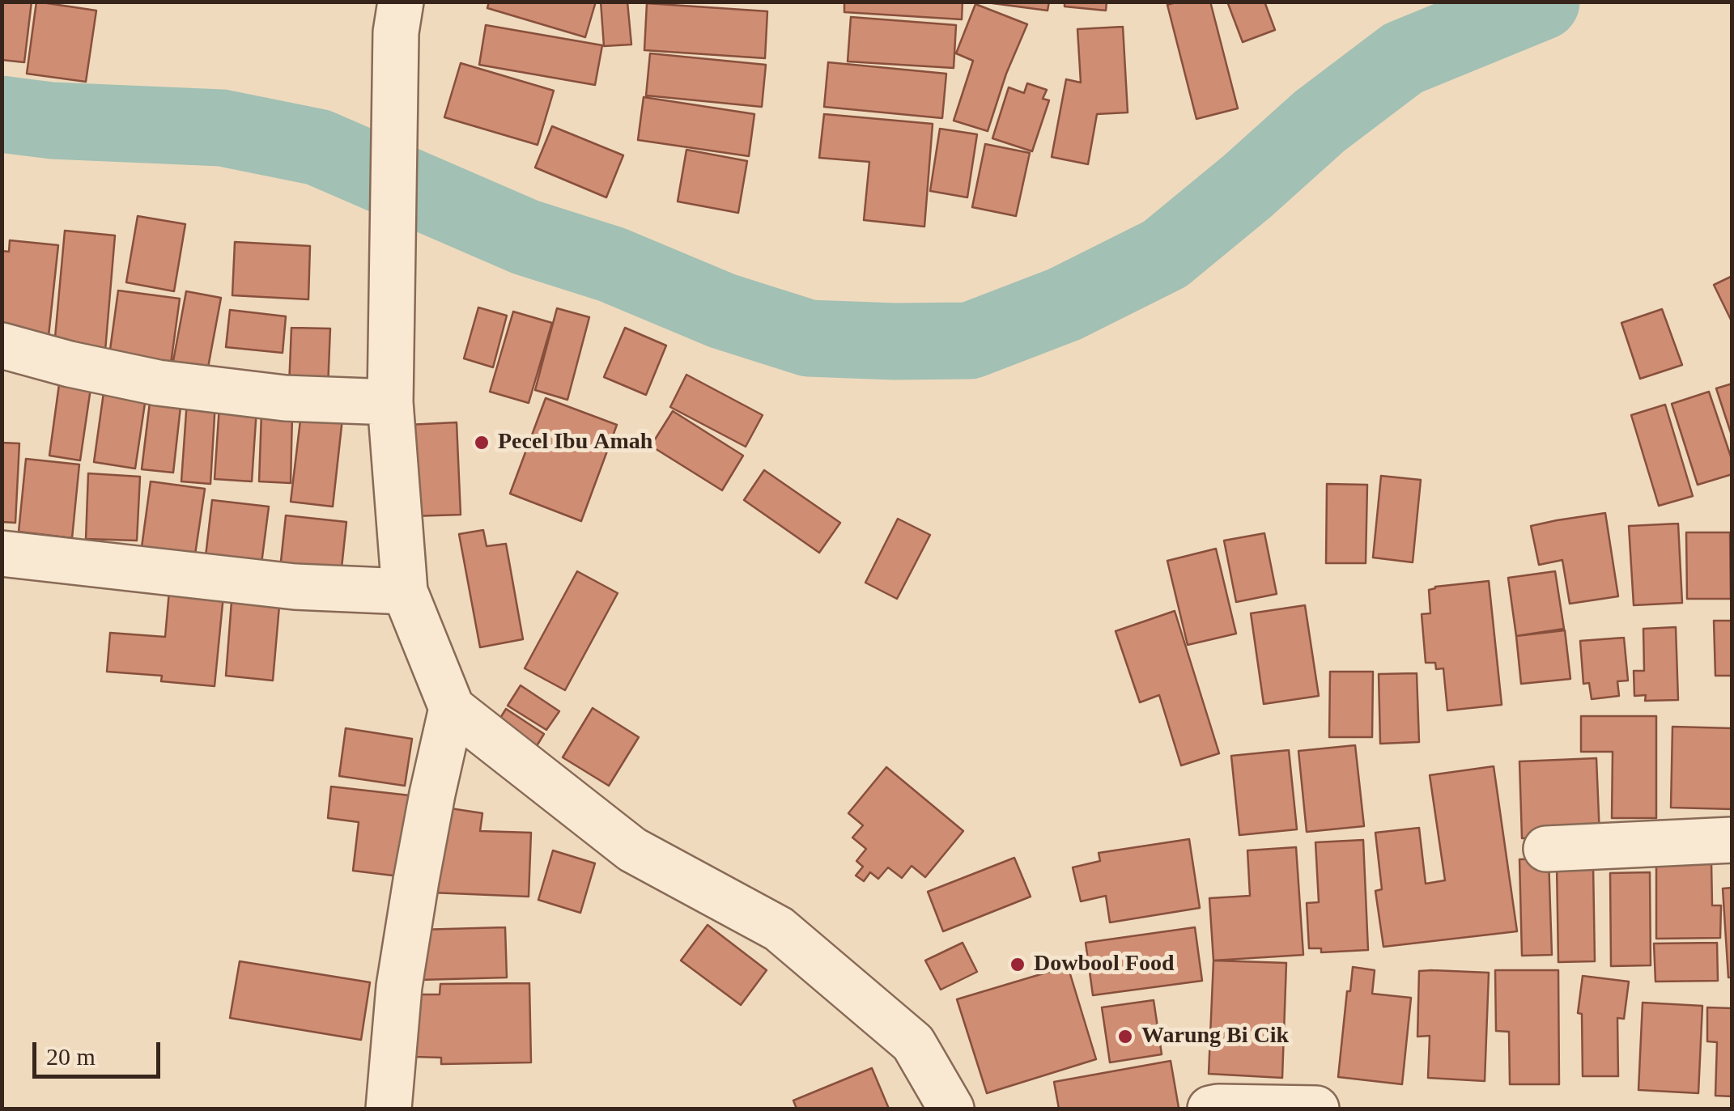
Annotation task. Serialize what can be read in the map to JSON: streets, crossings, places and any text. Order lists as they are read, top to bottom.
{
  "places": ["Pecel Ibu Amah", "Dowbool Food", "Warung Bi Cik"],
  "scale_bar": "20 m"
}
